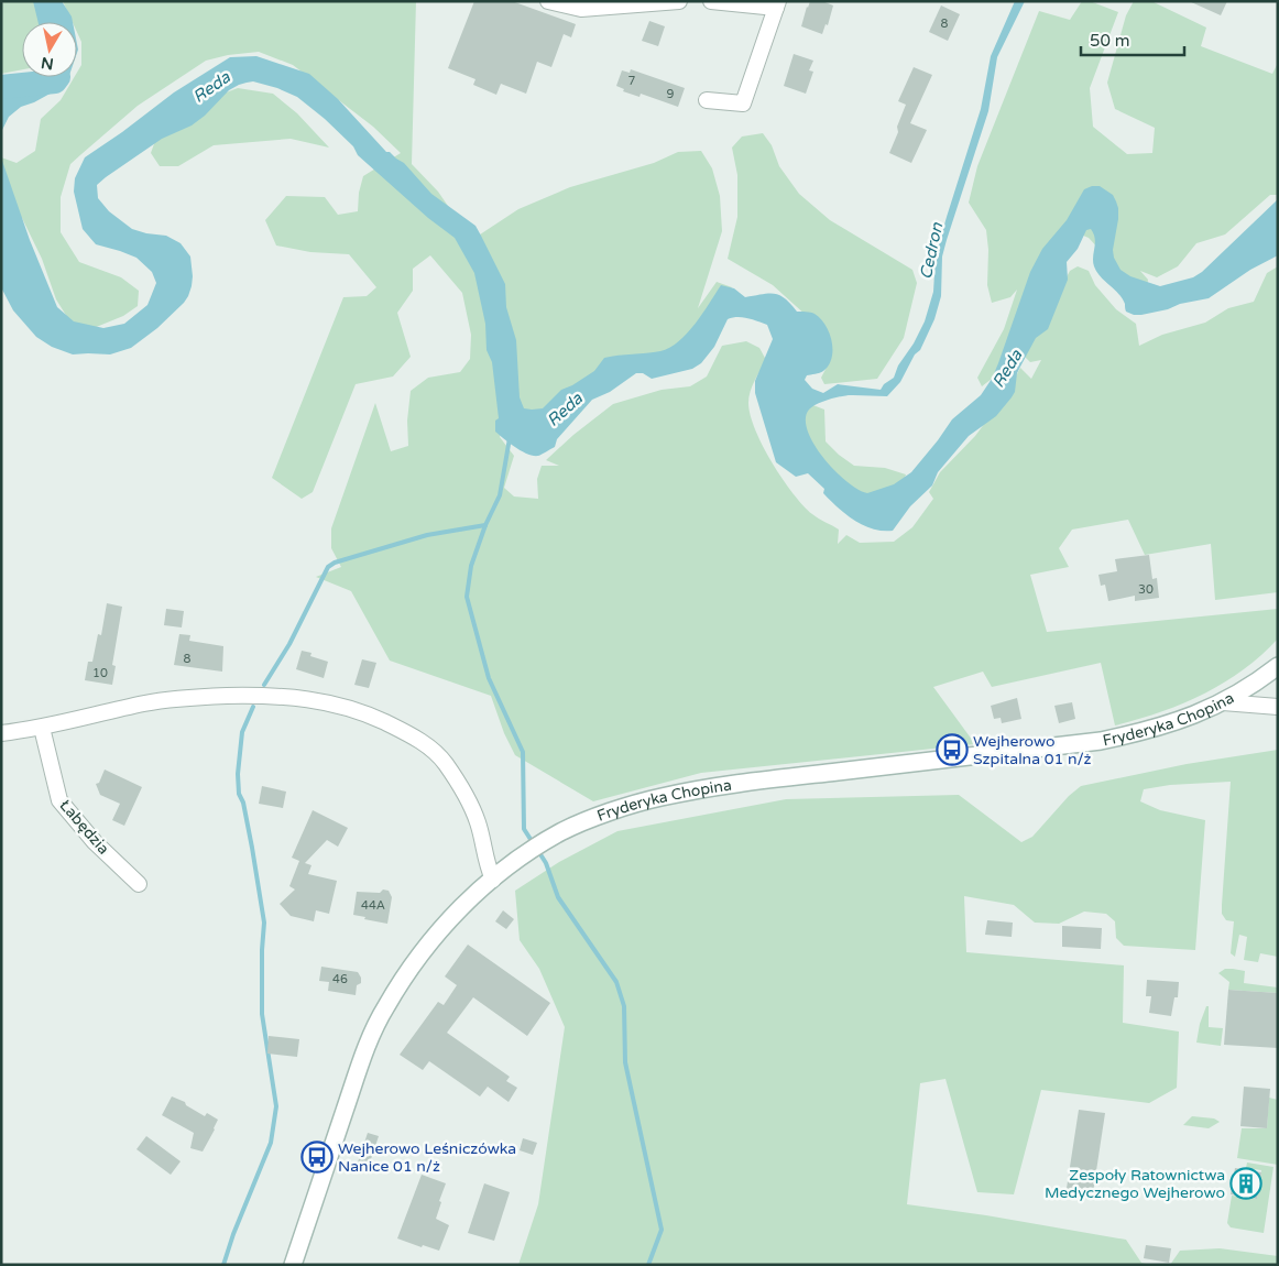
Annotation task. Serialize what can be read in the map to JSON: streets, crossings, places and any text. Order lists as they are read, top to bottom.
{
  "streets": {
    "street": ["Fryderyka Chopina", "Łabędzia"]
  },
  "water": ["Reda", "Cedron"],
  "places": {
    "bus stop": ["Wejherowo Szpitalna 01 n/ż", "Wejherowo Leśniczówka Nanice 01 n/ż"],
    "building": ["Zespoły Ratownictwa Medycznego Wejherowo"]
  },
  "house_numbers": [
    "8",
    "7",
    "9",
    "30",
    "8",
    "10",
    "44A",
    "46"
  ],
  "scale_bar": "50 m",
  "north": "bottom"
}
